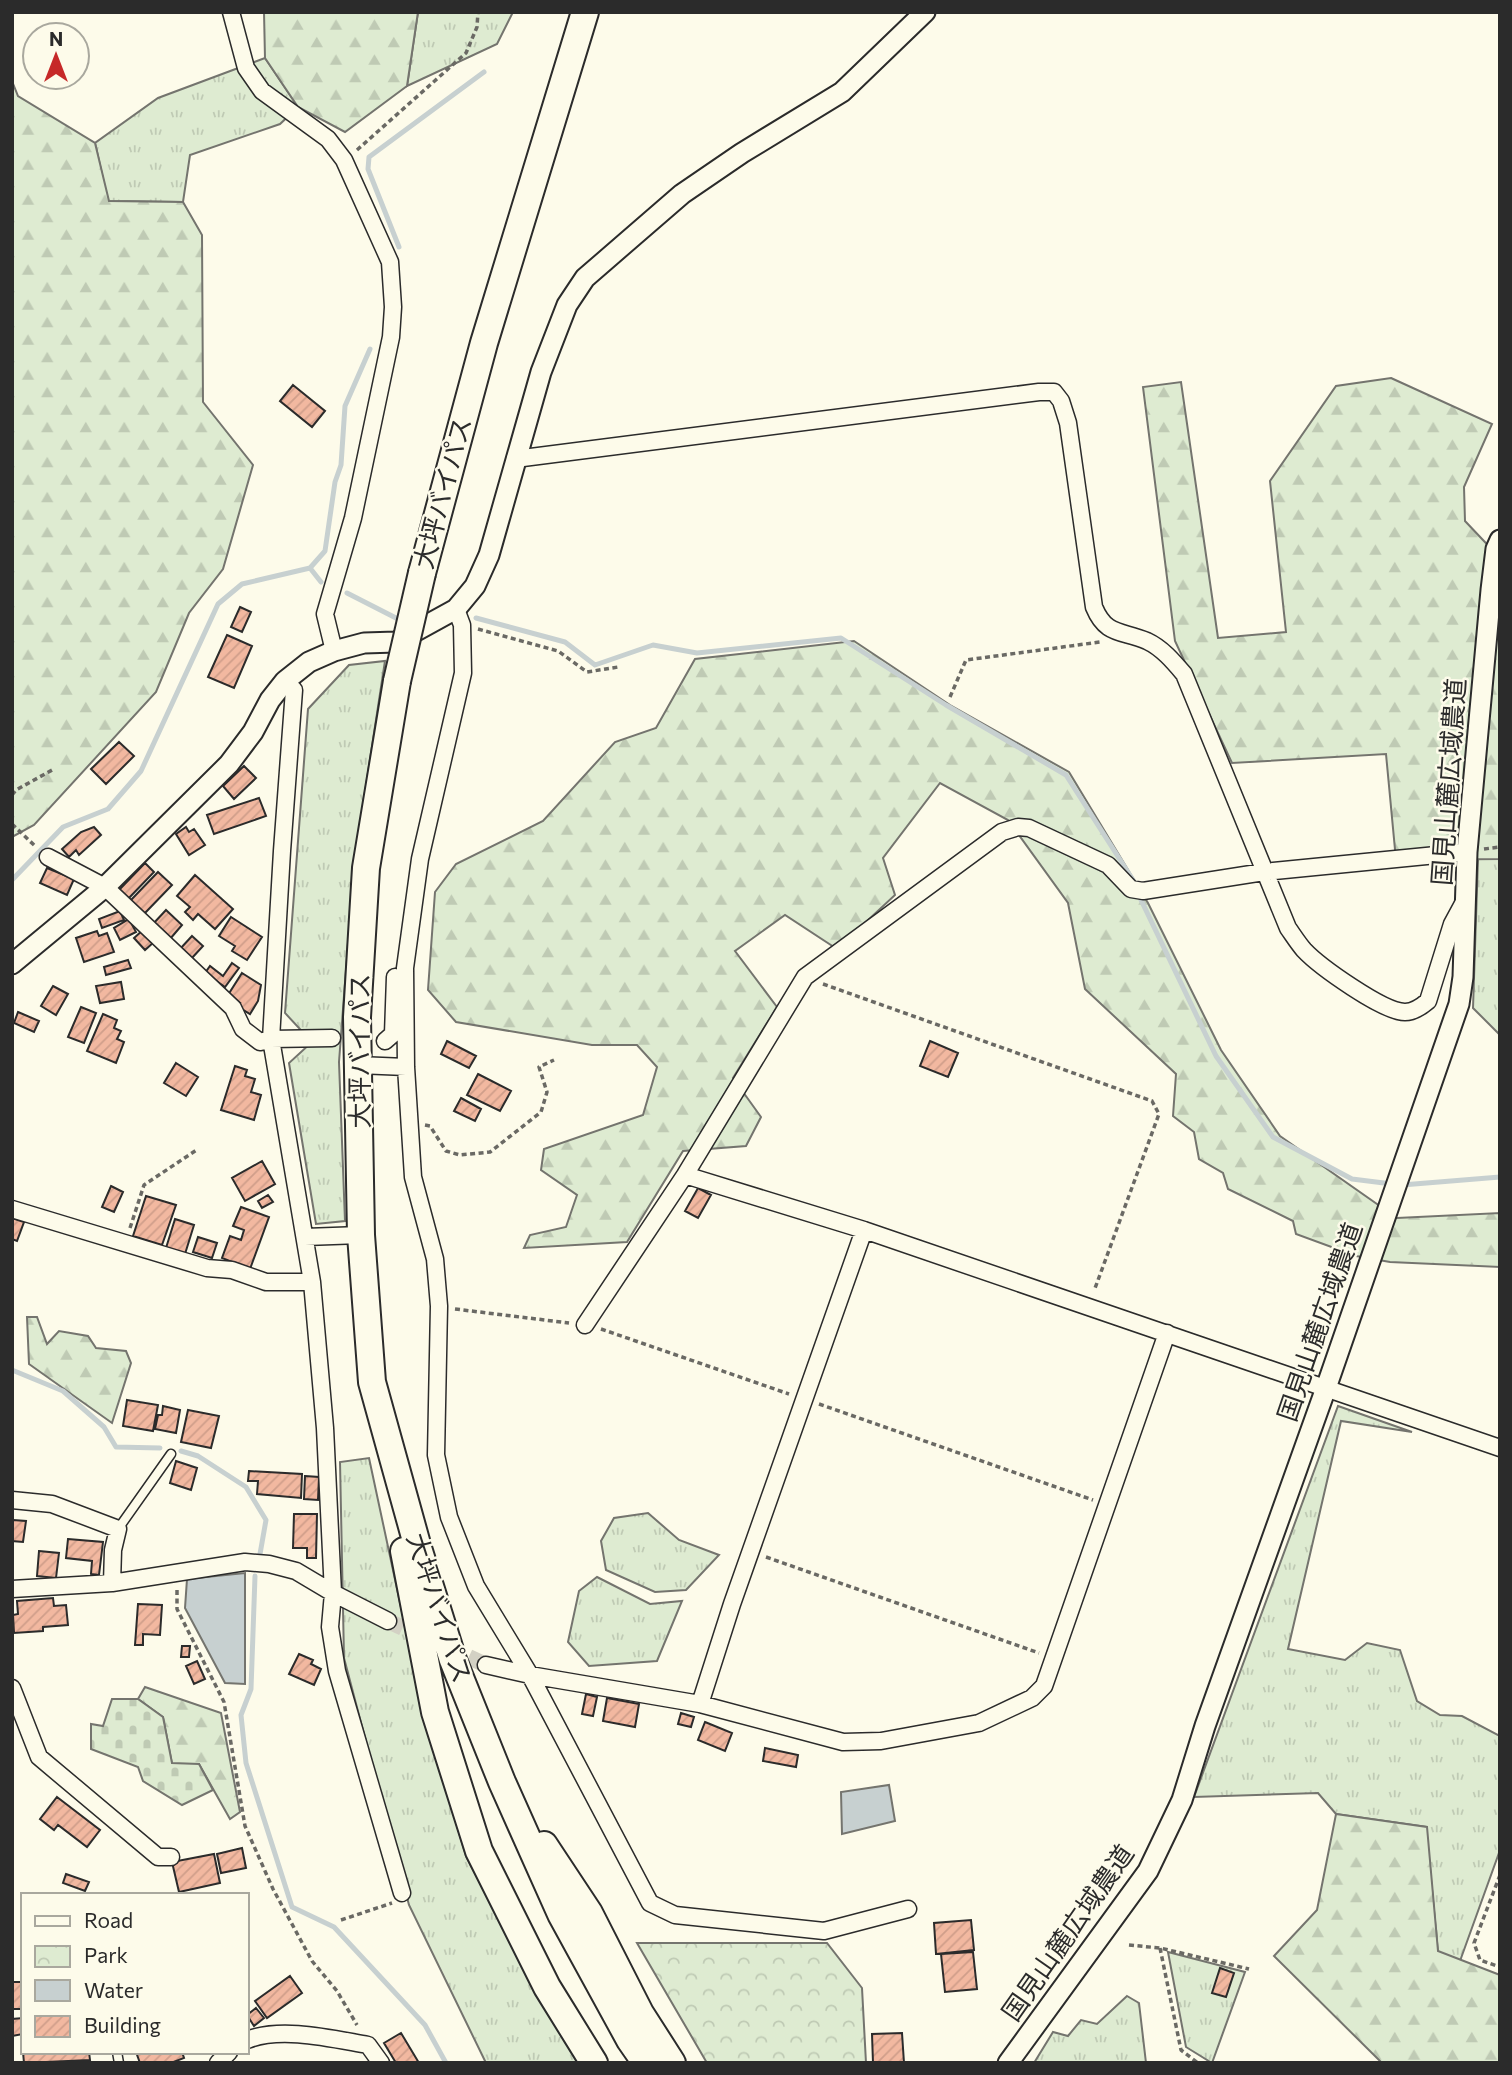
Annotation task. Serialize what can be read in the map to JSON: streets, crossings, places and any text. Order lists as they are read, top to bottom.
{
  "streets": {
    "highway": ["大坪バイパス"],
    "street": ["国見山麓広域農道"]
  },
  "legend": [
    "Road",
    "Park",
    "Water",
    "Building"
  ],
  "north": "top"
}
